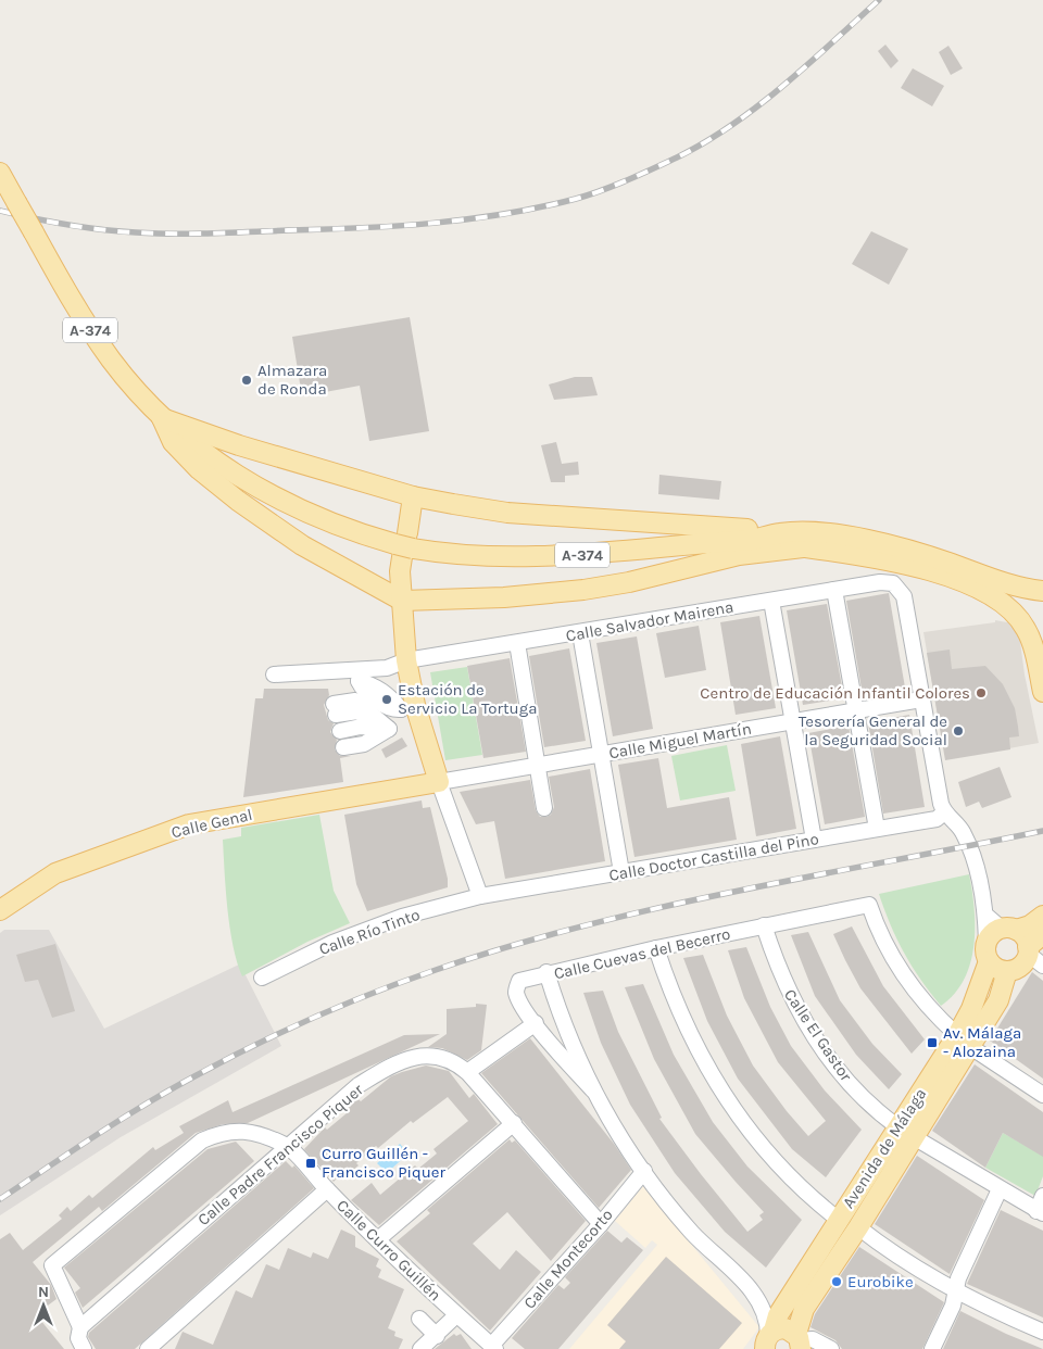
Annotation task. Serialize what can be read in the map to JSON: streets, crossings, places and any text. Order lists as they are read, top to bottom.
{
  "streets": {
    "main road": ["A-374", "Calle Genal", "Avenida de Málaga"],
    "street": [
      "Calle Salvador Mairena",
      "Calle Miguel Martín",
      "Calle Doctor Castilla del Pino",
      "Calle Río Tinto",
      "Calle Cuevas del Becerro",
      "Calle El Gastor",
      "Calle Padre Francisco Piquer",
      "Calle Curro Guillén",
      "Calle Montecorto"
    ]
  },
  "crossings": [
    ["Calle Salvador Mairena", "Calle Miguel Martín"],
    ["Calle Miguel Martín", "Calle Genal"],
    ["Calle Doctor Castilla del Pino", "Calle Río Tinto"],
    ["Calle Cuevas del Becerro", "Calle El Gastor"],
    ["Calle Cuevas del Becerro", "Avenida de Málaga"],
    ["Calle Cuevas del Becerro", "Calle Montecorto"],
    ["Calle El Gastor", "Avenida de Málaga"],
    ["Calle Padre Francisco Piquer", "Calle Curro Guillén"],
    ["Calle Padre Francisco Piquer", "Calle Montecorto"],
    ["Calle Curro Guillén", "Calle Montecorto"]
  ],
  "places": {
    "other": [
      "Almazara de Ronda",
      "Centro de Educación Infantil Colores",
      "Estación de Servicio La Tortuga",
      "Tesorería General de la Seguridad Social",
      "Eurobike"
    ],
    "transit": ["Av. Málaga - Alozaina", "Curro Guillén - Francisco Piquer"]
  },
  "north": "top"
}
